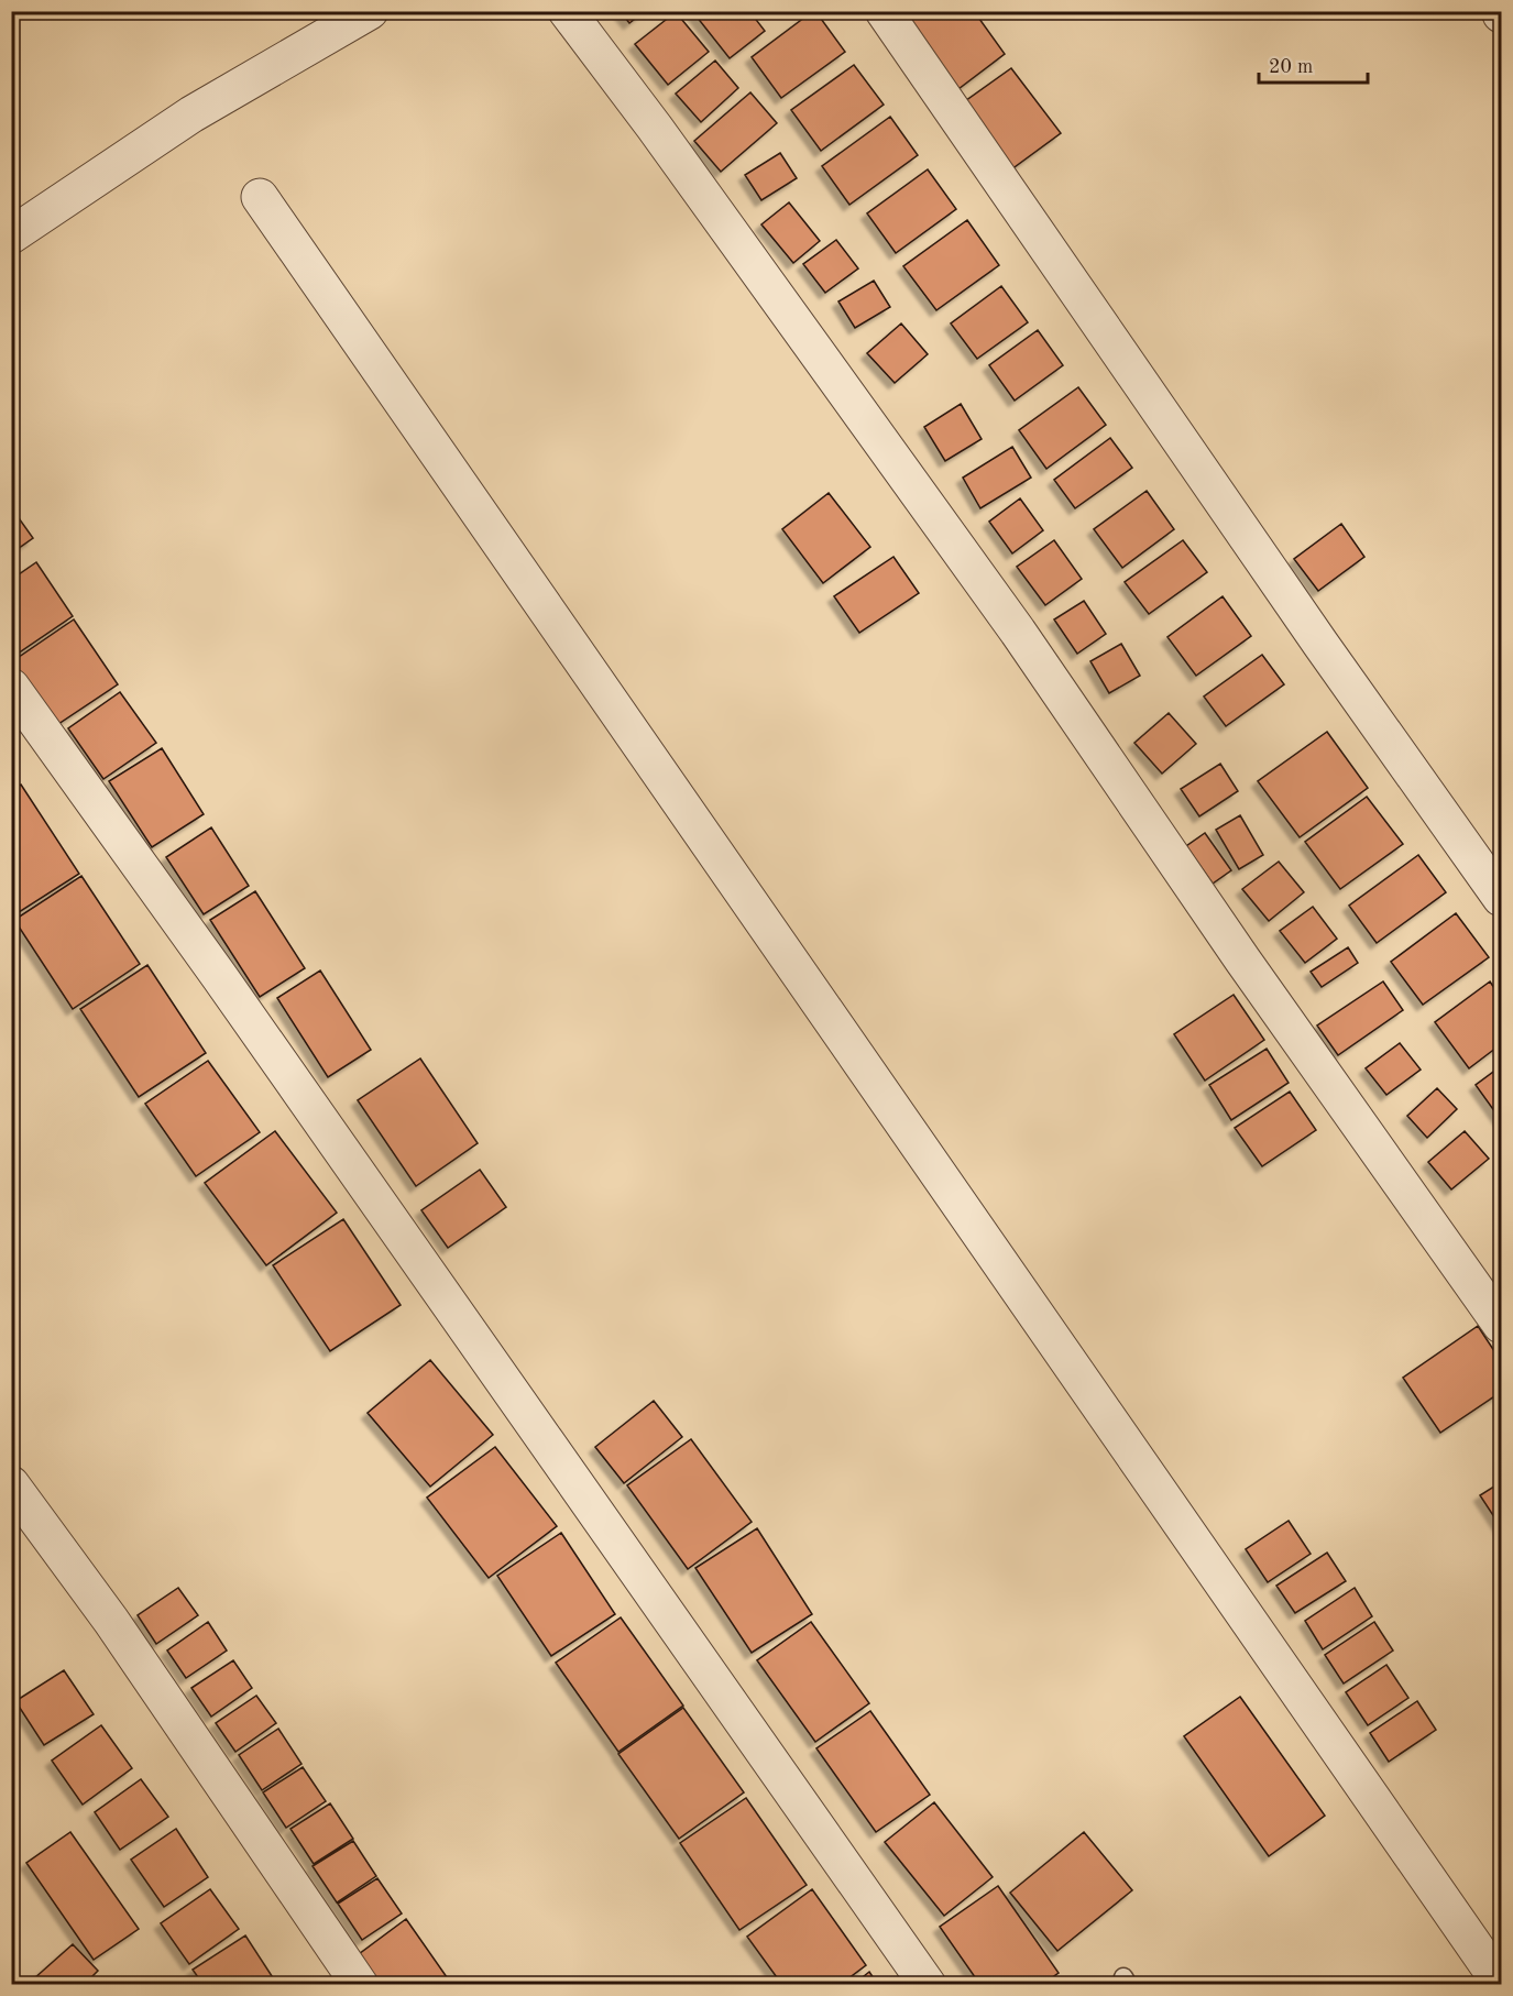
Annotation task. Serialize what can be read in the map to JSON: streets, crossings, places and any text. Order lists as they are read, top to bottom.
{
  "scale_bar": "20 m"
}
